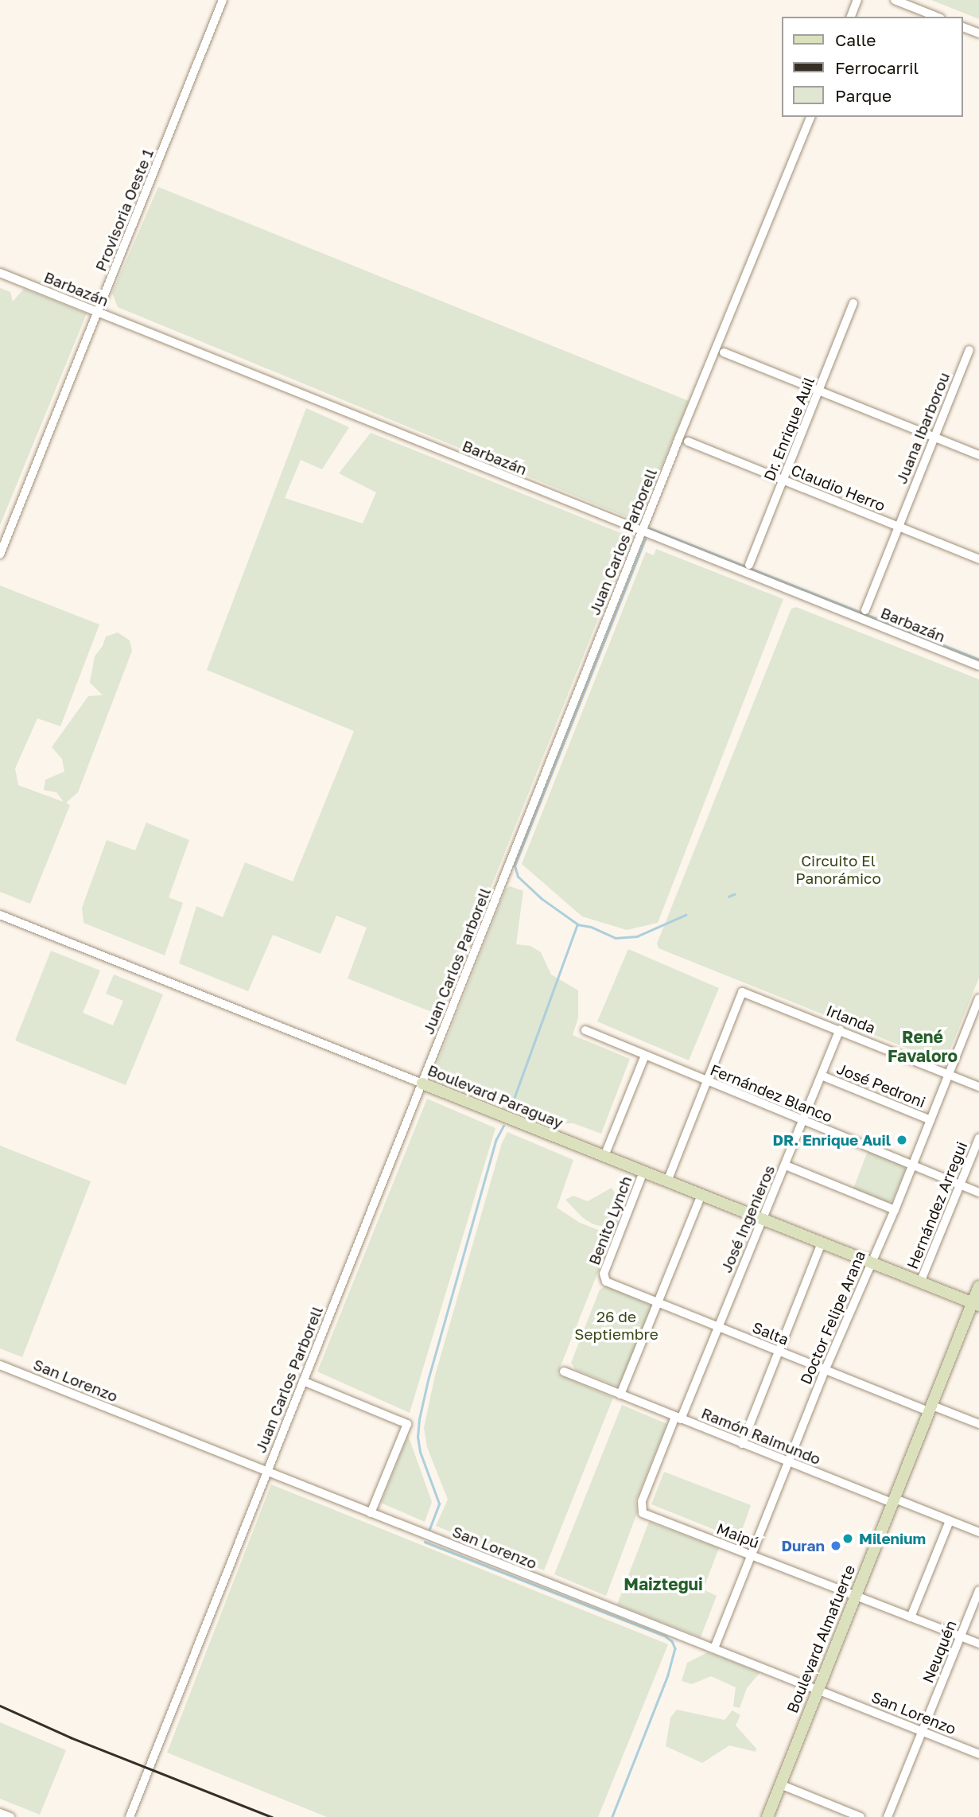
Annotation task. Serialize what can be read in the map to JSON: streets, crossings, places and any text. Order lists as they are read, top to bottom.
{
  "streets": {
    "street": [
      "Provisoria Oeste 1",
      "Barbazán",
      "Juana Ibarborou",
      "Dr. Enrique Auil",
      "Claudio Herro",
      "Juan Carlos Parborell",
      "Irlanda",
      "José Pedroni",
      "Fernández Blanco",
      "Boulevard Paraguay",
      "Hernández Arregui",
      "José Ingenieros",
      "Benito Lynch",
      "Doctor Felipe Arana",
      "Salta",
      "San Lorenzo",
      "Ramón Raimundo",
      "Maipú",
      "Boulevard Almafuerte",
      "Neuquén"
    ]
  },
  "crossings": [
    ["Provisoria Oeste 1", "Barbazán"],
    ["Barbazán", "Juan Carlos Parborell"],
    ["Juana Ibarborou", "Claudio Herro"],
    ["Dr. Enrique Auil", "Claudio Herro"],
    ["Juan Carlos Parborell", "Boulevard Paraguay"],
    ["Juan Carlos Parborell", "San Lorenzo"],
    ["Irlanda", "Fernández Blanco"],
    ["Irlanda", "José Ingenieros"],
    ["Irlanda", "Doctor Felipe Arana"],
    ["José Pedroni", "José Ingenieros"],
    ["José Pedroni", "Doctor Felipe Arana"],
    ["Fernández Blanco", "Hernández Arregui"],
    ["Fernández Blanco", "José Ingenieros"],
    ["Fernández Blanco", "Benito Lynch"],
    ["Fernández Blanco", "Doctor Felipe Arana"],
    ["Boulevard Paraguay", "Hernández Arregui"],
    ["Boulevard Paraguay", "José Ingenieros"],
    ["Boulevard Paraguay", "Benito Lynch"],
    ["Boulevard Paraguay", "Doctor Felipe Arana"],
    ["Boulevard Paraguay", "Boulevard Almafuerte"],
    ["José Ingenieros", "Salta"],
    ["José Ingenieros", "Ramón Raimundo"],
    ["José Ingenieros", "Maipú"],
    ["Benito Lynch", "Salta"],
    ["Doctor Felipe Arana", "Salta"],
    ["Doctor Felipe Arana", "San Lorenzo"],
    ["Doctor Felipe Arana", "Ramón Raimundo"],
    ["Doctor Felipe Arana", "Maipú"],
    ["Salta", "Boulevard Almafuerte"],
    ["San Lorenzo", "Boulevard Almafuerte"],
    ["San Lorenzo", "Neuquén"],
    ["Ramón Raimundo", "Boulevard Almafuerte"],
    ["Maipú", "Boulevard Almafuerte"],
    ["Maipú", "Neuquén"]
  ],
  "districts": ["René Favaloro", "Maiztegui"],
  "parks": ["Circuito El Panorámico", "26 de Septiembre"],
  "places": ["DR. Enrique Auil", "Milenium", "Duran"],
  "legend": ["Calle", "Ferrocarril", "Parque"]
}
